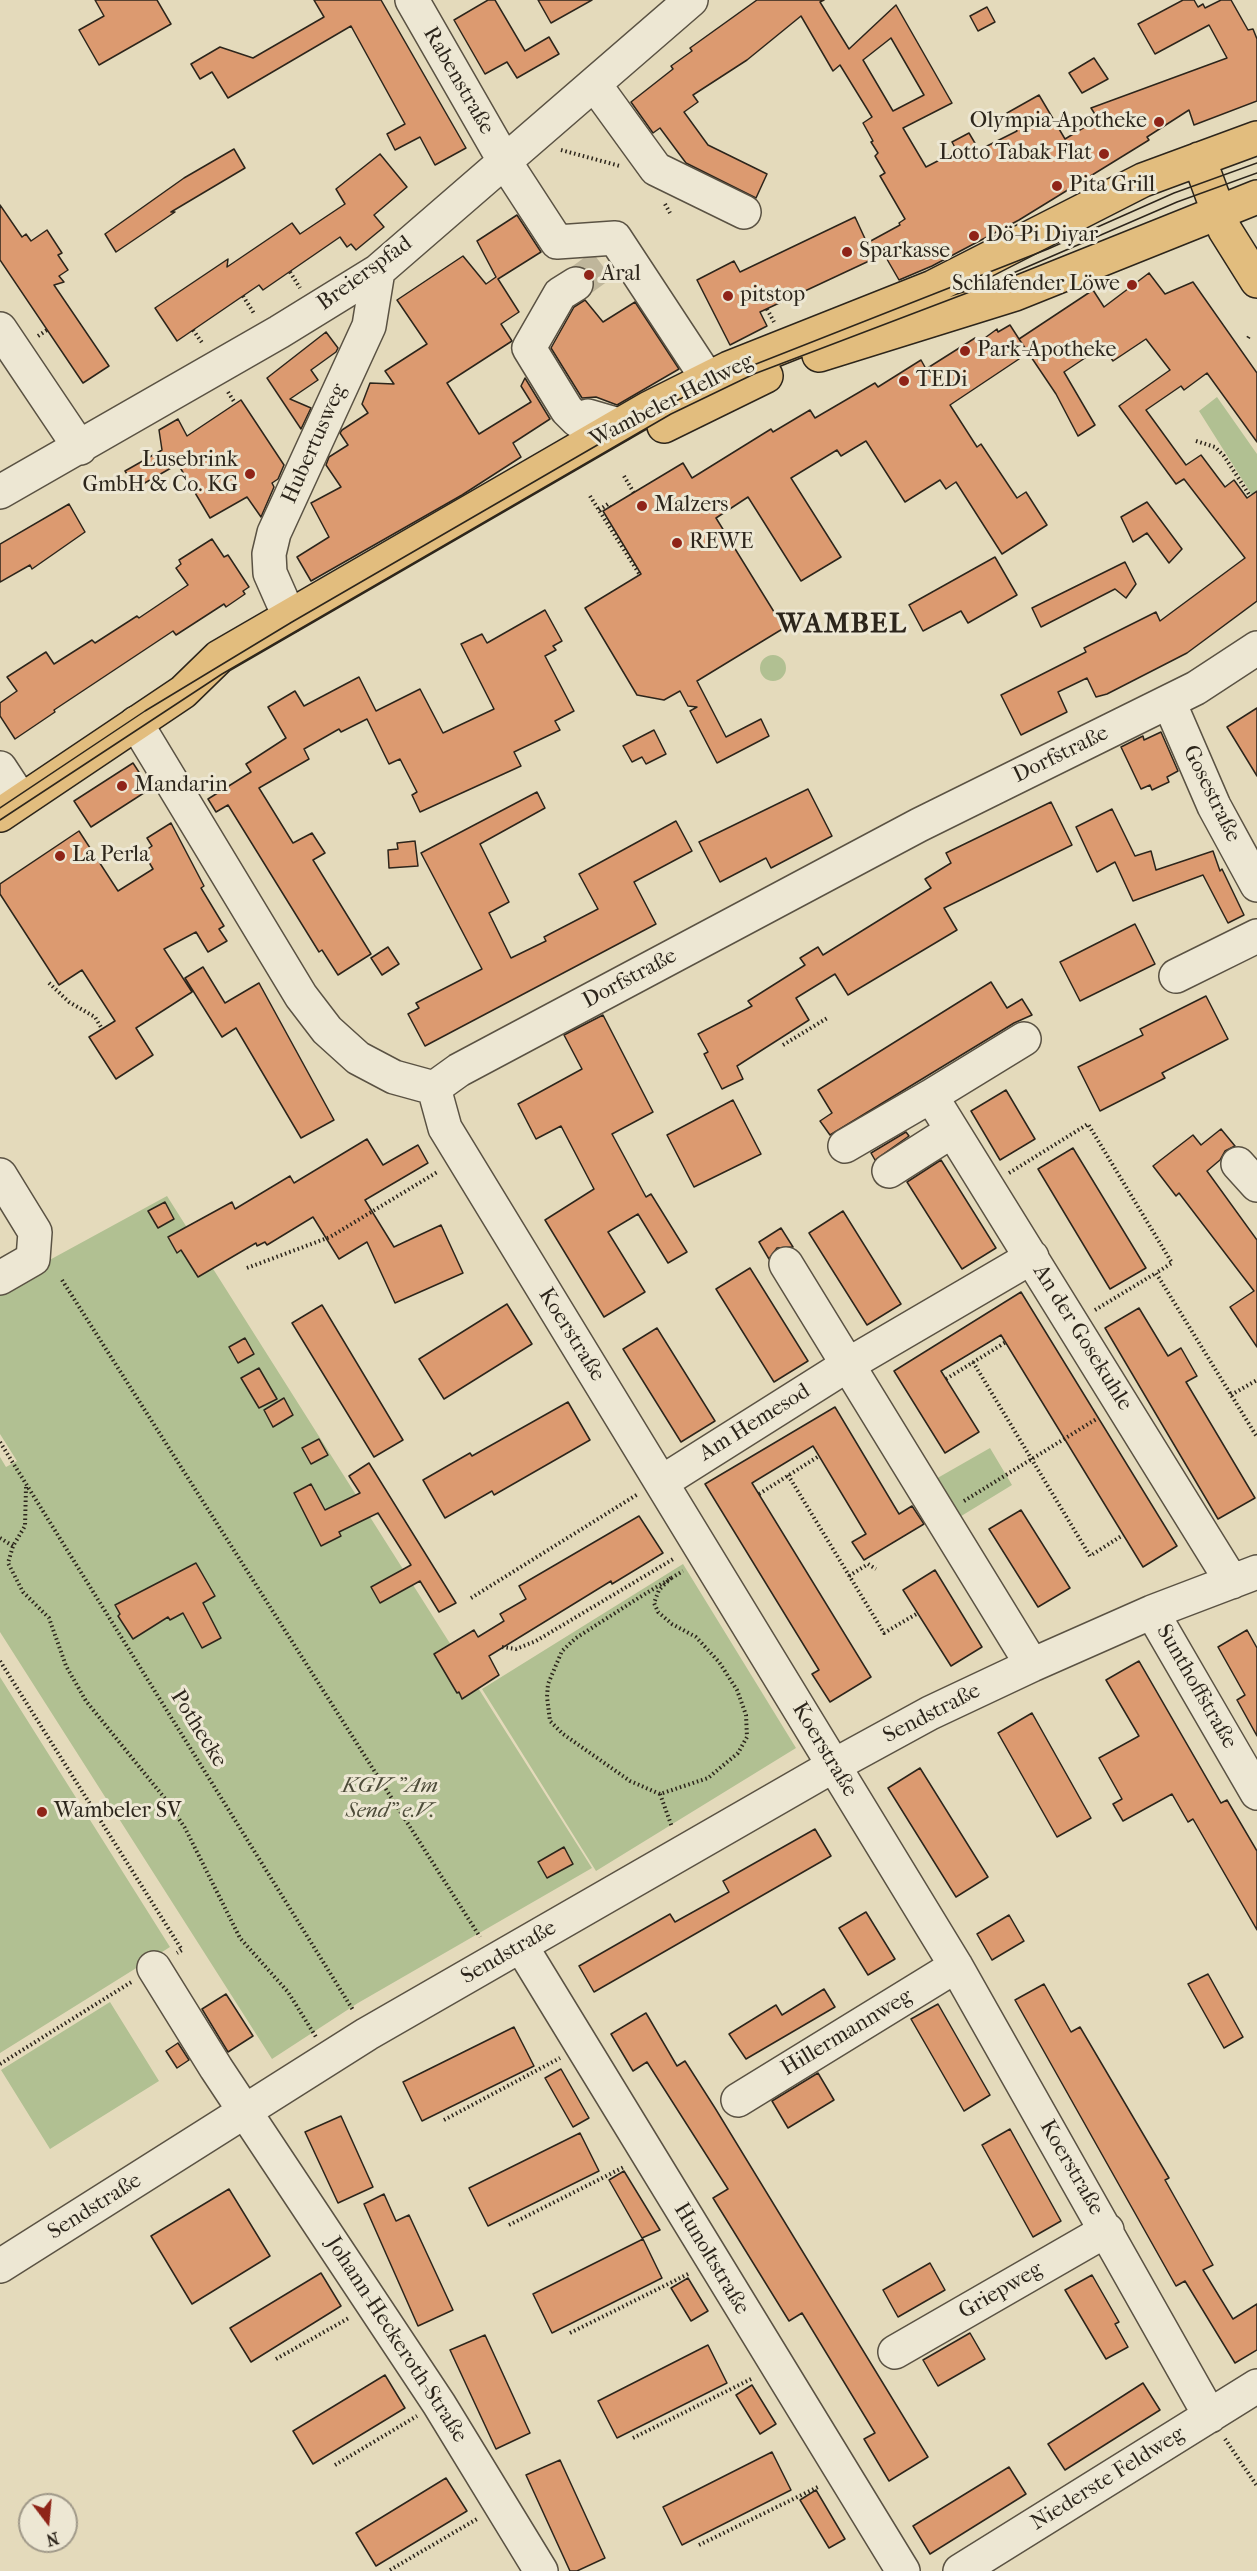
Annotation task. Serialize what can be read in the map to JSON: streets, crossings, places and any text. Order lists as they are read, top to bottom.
{
  "streets": {
    "main road": ["Wambeler Hellweg"],
    "street": [
      "Rabenstraße",
      "Breierspfad",
      "Hubertusweg",
      "Dorfstraße",
      "Gosestraße",
      "Koerstraße",
      "An der Gosekuhle",
      "Am Hemesod",
      "Sunthoffstraße",
      "Sendstraße",
      "Hillermannweg",
      "Hunoltstraße",
      "Griepweg",
      "Johann-Heckeroth-Straße",
      "Niederste Feldweg"
    ],
    "path": ["Pothecke"]
  },
  "crossings": [
    ["Rabenstraße", "Breierspfad"],
    ["Rabenstraße", "Wambeler Hellweg"],
    ["Breierspfad", "Hubertusweg"],
    ["Wambeler Hellweg", "Hubertusweg"],
    ["Dorfstraße", "Gosestraße"],
    ["Dorfstraße", "Koerstraße"],
    ["Koerstraße", "Am Hemesod"],
    ["Koerstraße", "Sendstraße"],
    ["Koerstraße", "Hillermannweg"],
    ["Koerstraße", "Griepweg"],
    ["Koerstraße", "Niederste Feldweg"],
    ["An der Gosekuhle", "Am Hemesod"],
    ["An der Gosekuhle", "Sendstraße"],
    ["Sunthoffstraße", "Sendstraße"],
    ["Sendstraße", "Pothecke"],
    ["Sendstraße", "Hunoltstraße"],
    ["Sendstraße", "Johann-Heckeroth-Straße"]
  ],
  "districts": ["WAMBEL"],
  "parks": ["KGV \"Am Send\" e.V."],
  "places": [
    "Olympia-Apotheke",
    "Lotto Tabak Flat",
    "Pita Grill",
    "Dö-Pi Diyar",
    "Sparkasse",
    "Aral",
    "Schlafender Löwe",
    "pitstop",
    "Park-Apotheke",
    "TEDi",
    "Lusebrink GmbH & Co. KG",
    "Malzers",
    "REWE",
    "Mandarin",
    "La Perla",
    "Wambeler SV"
  ],
  "north": "bottom"
}
